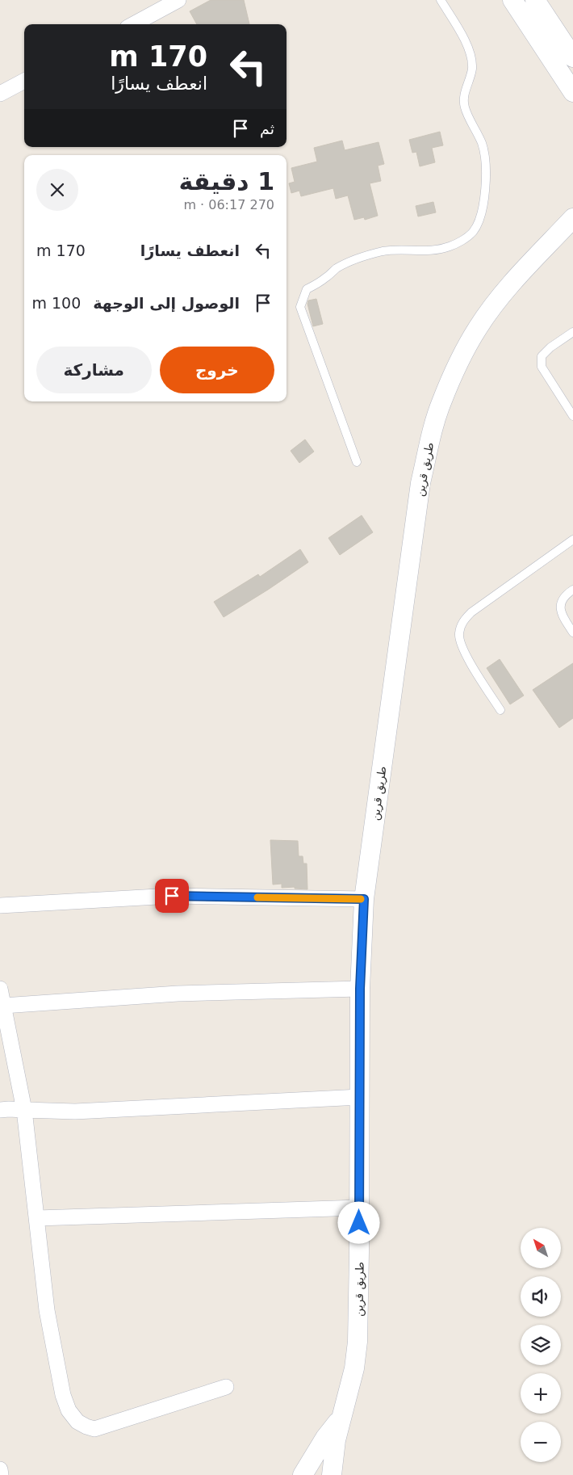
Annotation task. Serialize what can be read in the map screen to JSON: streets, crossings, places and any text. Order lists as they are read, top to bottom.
{
  "streets": {
    "street": ["طريق قرين"]
  },
  "north": "top left",
  "page": {
    "turn": ["170 m", "انعطف يسارًا"],
    "then": "ثم",
    "heading": ["1 دقيقة", "270 m · 06:17"],
    "list": [
      {
        "name": "انعطف يسارًا",
        "value": "170 m"
      },
      {
        "name": "الوصول إلى الوجهة",
        "value": "100 m"
      }
    ],
    "buttons": ["خروج", "مشاركة"],
    "map_buttons": ["+", "−"]
  }
}
